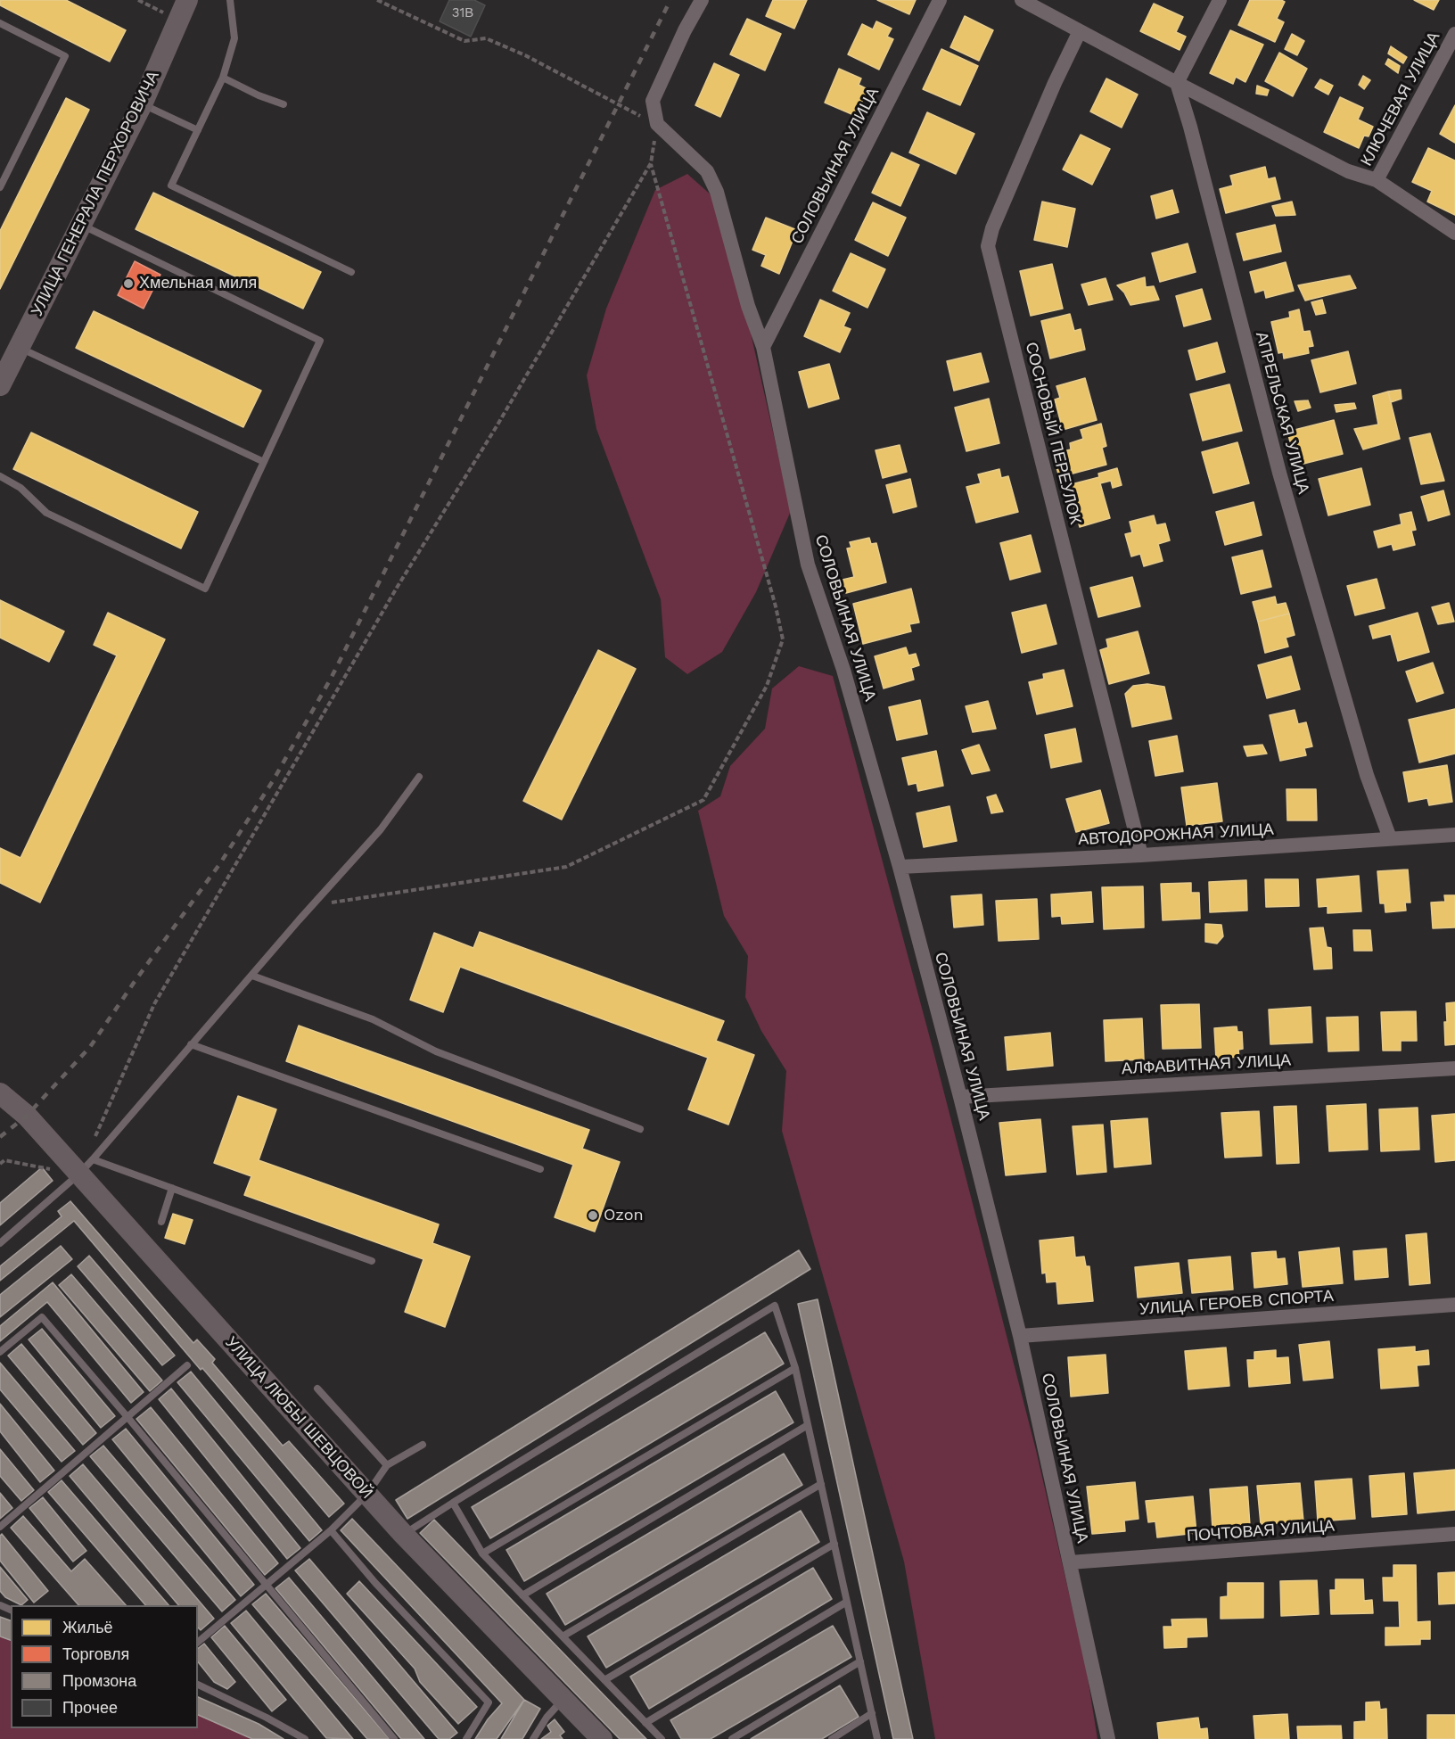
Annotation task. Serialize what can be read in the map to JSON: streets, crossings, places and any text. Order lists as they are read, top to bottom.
{
  "streets": {
    "street": [
      "КЛЮЧЕВАЯ УЛИЦА",
      "СОЛОВЬИНАЯ УЛИЦА",
      "УЛИЦА ГЕНЕРАЛА ПЕРХОРОВИЧА",
      "АПРЕЛЬСКАЯ УЛИЦА",
      "СОСНОВЫЙ ПЕРЕУЛОК",
      "АВТОДОРОЖНАЯ УЛИЦА",
      "АЛФАВИТНАЯ УЛИЦА",
      "УЛИЦА ГЕРОЕВ СПОРТА",
      "УЛИЦА ЛЮБЫ ШЕВЦОВОЙ",
      "ПОЧТОВАЯ УЛИЦА"
    ]
  },
  "crossings": [
    ["СОЛОВЬИНАЯ УЛИЦА", "АВТОДОРОЖНАЯ УЛИЦА"],
    ["СОЛОВЬИНАЯ УЛИЦА", "АЛФАВИТНАЯ УЛИЦА"],
    ["СОЛОВЬИНАЯ УЛИЦА", "УЛИЦА ГЕРОЕВ СПОРТА"],
    ["СОЛОВЬИНАЯ УЛИЦА", "ПОЧТОВАЯ УЛИЦА"],
    ["АПРЕЛЬСКАЯ УЛИЦА", "АВТОДОРОЖНАЯ УЛИЦА"],
    ["СОСНОВЫЙ ПЕРЕУЛОК", "АВТОДОРОЖНАЯ УЛИЦА"]
  ],
  "places": ["Хмельная миля", "Ozon"],
  "house_numbers": ["31В"],
  "legend": [
    "Жильё",
    "Торговля",
    "Промзона",
    "Прочее"
  ]
}
